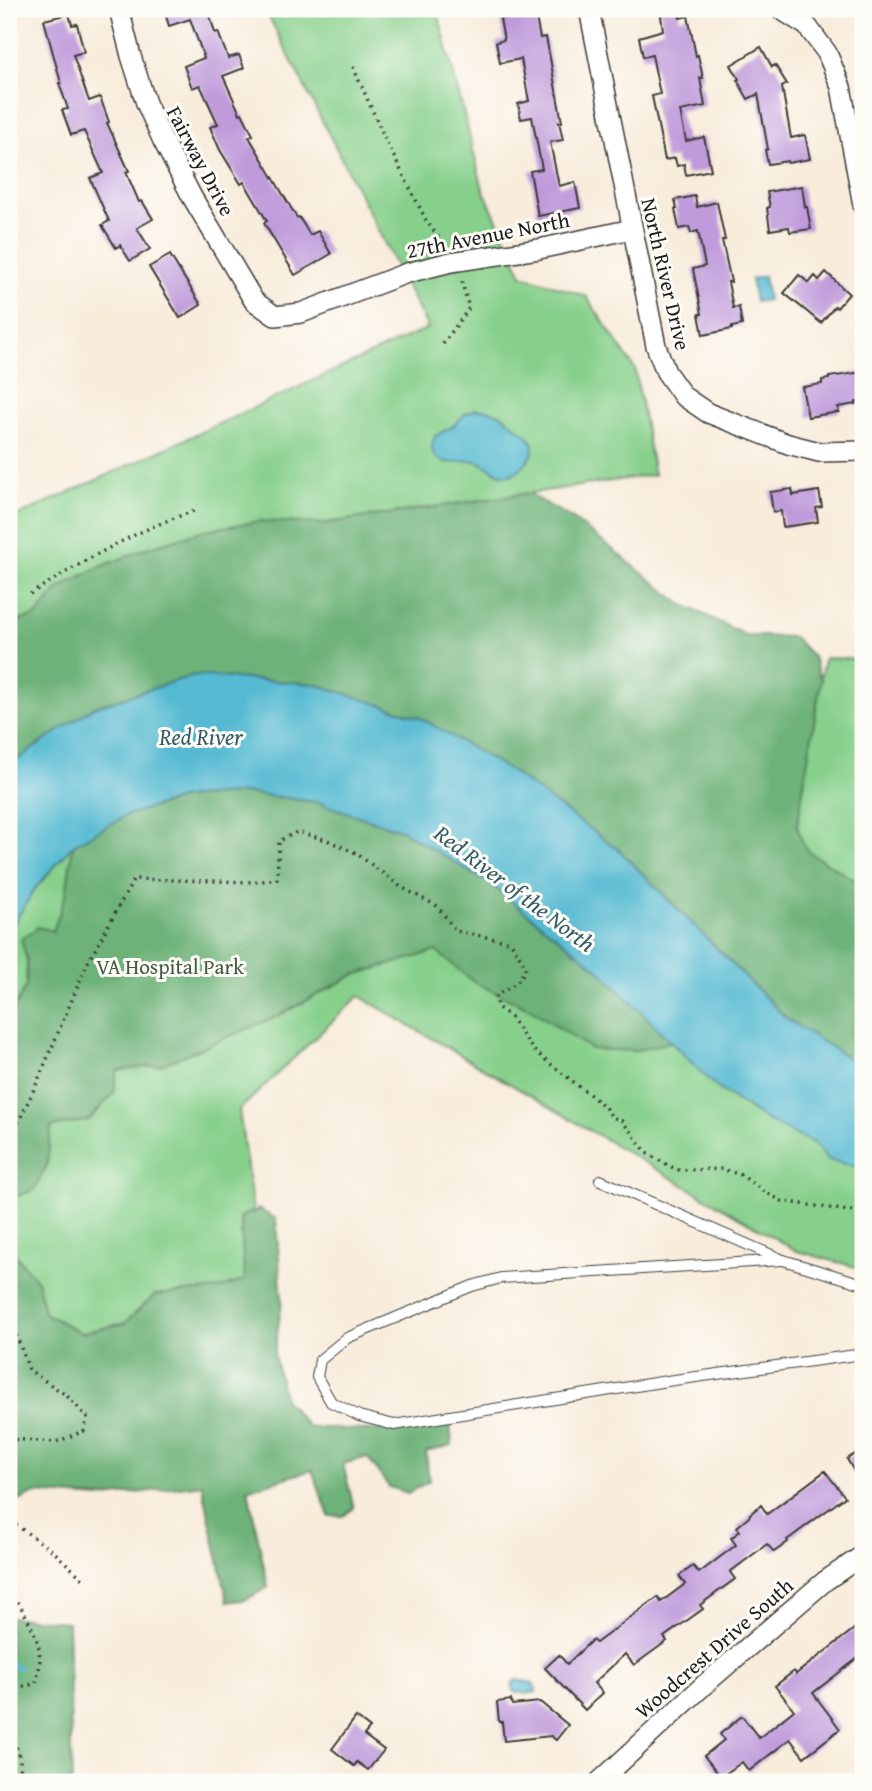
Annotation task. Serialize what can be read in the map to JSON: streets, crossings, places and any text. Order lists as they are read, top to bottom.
{
  "streets": {
    "street": [
      "Fairway Drive",
      "27th Avenue North",
      "North River Drive",
      "Woodcrest Drive South"
    ]
  },
  "crossings": [
    ["Fairway Drive", "27th Avenue North"],
    ["27th Avenue North", "North River Drive"]
  ],
  "water": ["Red River", "Red River of the North"],
  "parks": ["VA Hospital Park"]
}
